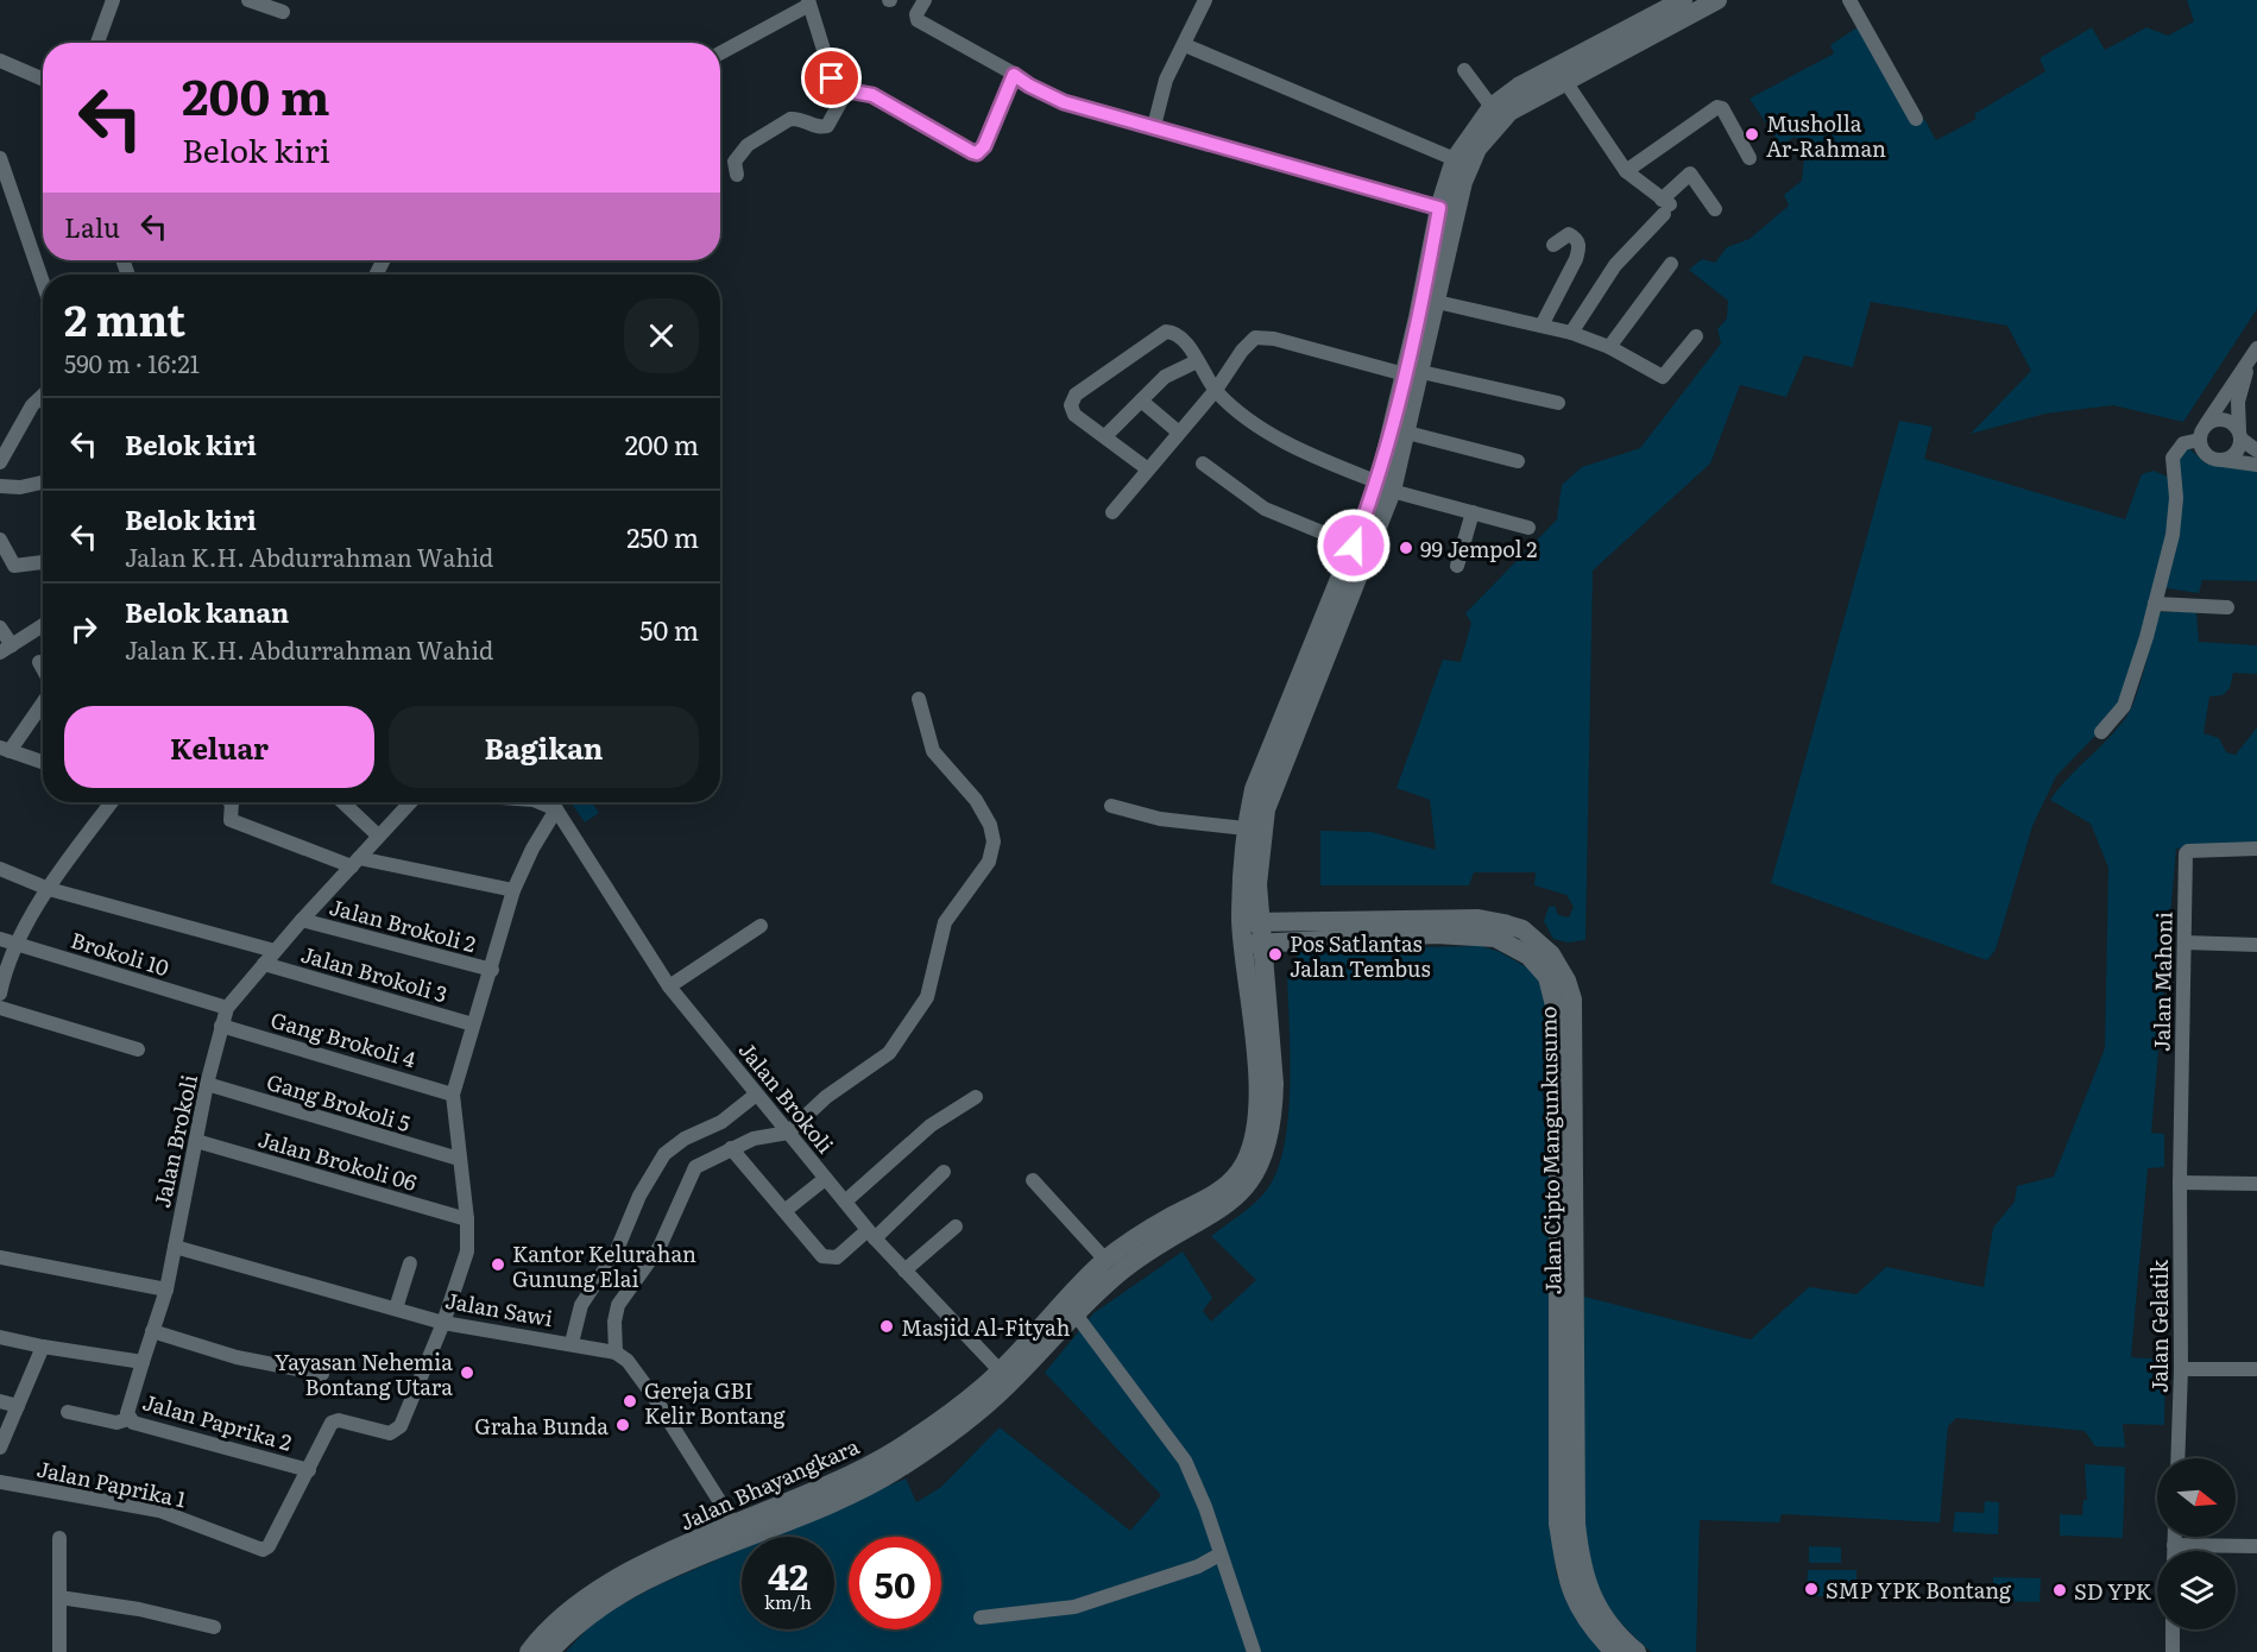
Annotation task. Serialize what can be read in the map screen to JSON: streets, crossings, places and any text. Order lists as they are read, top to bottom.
{
  "streets": {
    "main road": ["Jalan Cipto Mangunkusumo", "Jalan Bhayangkara"],
    "street": [
      "Jalan Brokoli 2",
      "Brokoli 10",
      "Jalan Brokoli 3",
      "Jalan Mahoni",
      "Gang Brokoli 4",
      "Jalan Brokoli",
      "Gang Brokoli 5",
      "Jalan Brokoli 06",
      "Jalan Sawi",
      "Jalan Gelatik",
      "Jalan Paprika 2",
      "Jalan Paprika 1"
    ]
  },
  "crossings": [
    ["Jalan Brokoli 2", "Jalan Brokoli"],
    ["Brokoli 10", "Jalan Brokoli"],
    ["Jalan Brokoli 3", "Jalan Brokoli"],
    ["Jalan Mahoni", "Jalan Gelatik"],
    ["Gang Brokoli 4", "Jalan Brokoli"],
    ["Jalan Brokoli", "Gang Brokoli 5"],
    ["Jalan Brokoli", "Jalan Brokoli 06"],
    ["Jalan Brokoli", "Jalan Sawi"],
    ["Jalan Brokoli", "Jalan Paprika 2"],
    ["Jalan Brokoli", "Jalan Bhayangkara"],
    ["Jalan Cipto Mangunkusumo", "Jalan Bhayangkara"],
    ["Jalan Sawi", "Jalan Paprika 1"],
    ["Jalan Paprika 2", "Jalan Paprika 1"]
  ],
  "places": [
    "Musholla Ar-Rahman",
    "99 Jempol 2",
    "Pos Satlantas Jalan Tembus",
    "Kantor Kelurahan Gunung Elai",
    "Masjid Al-Fityah",
    "Yayasan Nehemia Bontang Utara",
    "Gereja GBI Kelir Bontang",
    "Graha Bunda",
    "SMP YPK Bontang",
    "SD YPK"
  ],
  "north": "right",
  "page": {
    "turn": ["200 m", "Belok kiri"],
    "then": "Lalu",
    "heading": ["2 mnt", "590 m · 16:21"],
    "list": [
      {
        "name": "Belok kiri",
        "value": "200 m"
      },
      {
        "name": "Belok kiri",
        "note": "Jalan K.H. Abdurrahman Wahid",
        "value": "250 m"
      },
      {
        "name": "Belok kanan",
        "note": "Jalan K.H. Abdurrahman Wahid",
        "value": "50 m"
      }
    ],
    "buttons": ["Keluar", "Bagikan"],
    "speed": "42 km/h",
    "limit": "50"
  }
}
